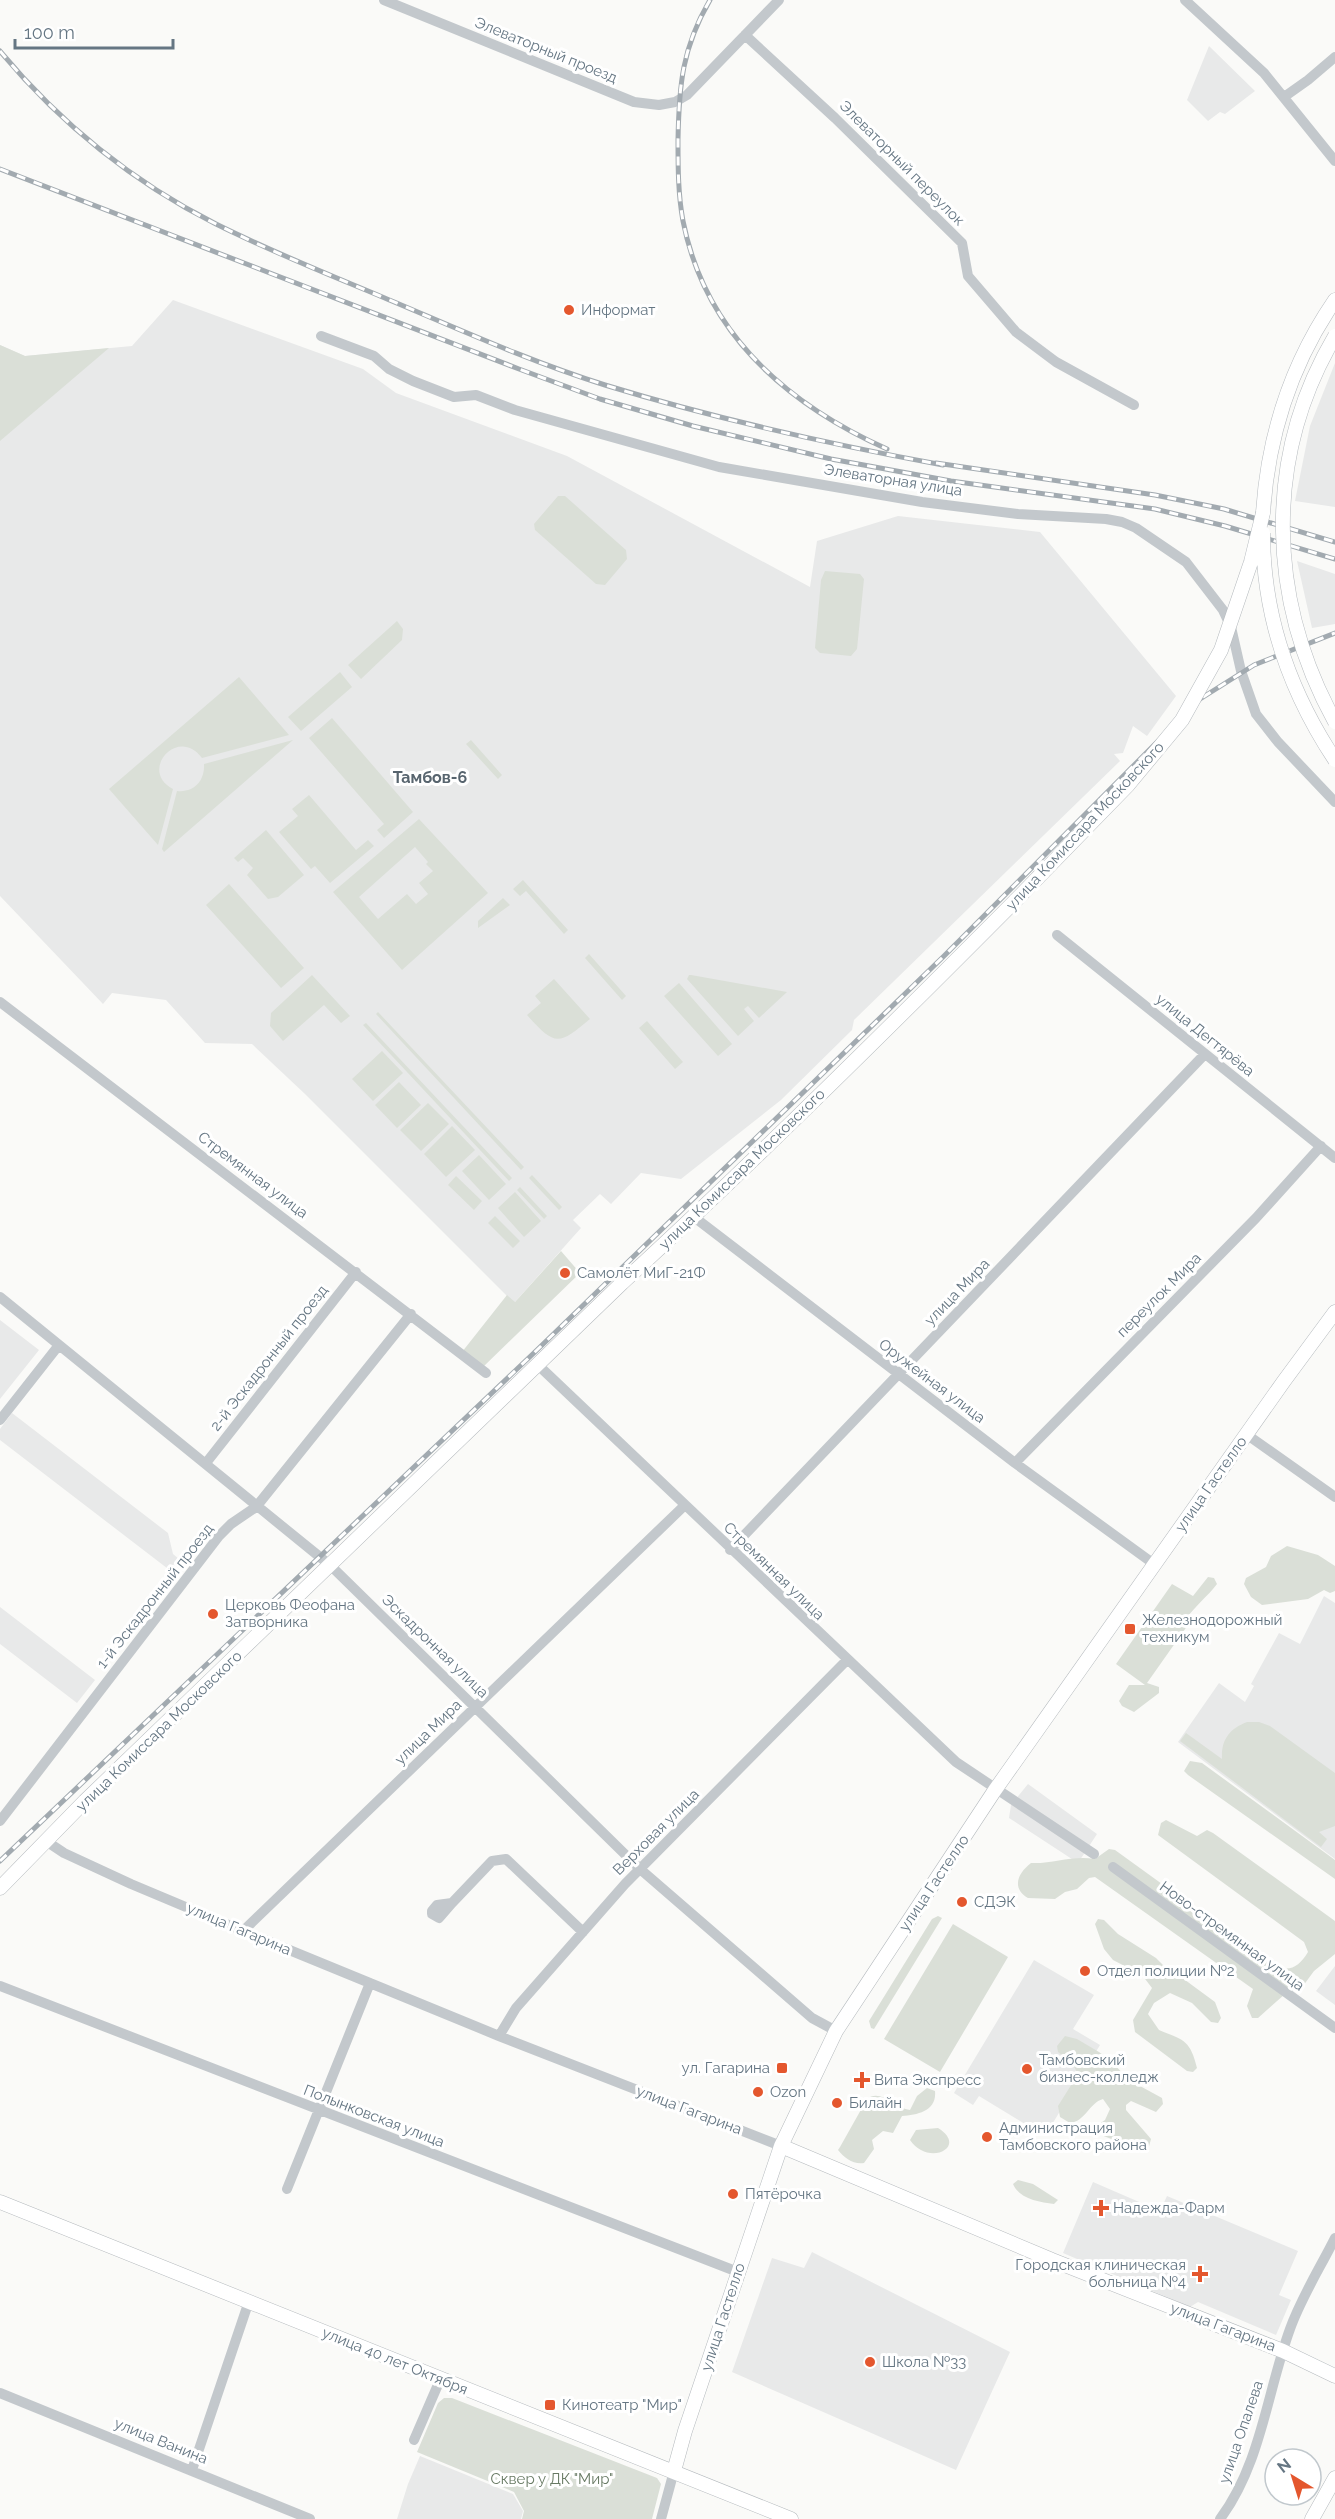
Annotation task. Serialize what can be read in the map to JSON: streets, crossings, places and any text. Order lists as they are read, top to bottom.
{
  "streets": {
    "main road": [
      "улица Комиссара Московского",
      "улица Гастелло",
      "улица Гагарина",
      "улица 40 лет Октября"
    ],
    "street": [
      "Элеваторный проезд",
      "Элеваторный переулок",
      "Элеваторная улица",
      "улица Дегтярёва",
      "Стремянная улица",
      "улица Мира",
      "переулок Мира",
      "2-й Эскадронный проезд",
      "Оружейная улица",
      "1-й Эскадронный проезд",
      "Эскадронная улица",
      "Верховая улица",
      "Ново-стремянная улица",
      "Полынковская улица",
      "улица Опалева",
      "улица Ванина"
    ]
  },
  "crossings": [
    ["Элеваторный проезд", "Элеваторный переулок"],
    ["улица Комиссара Московского", "Стремянная улица"],
    ["улица Комиссара Московского", "Оружейная улица"],
    ["улица Комиссара Московского", "Эскадронная улица"],
    ["улица Комиссара Московского", "улица Гагарина"],
    ["улица Дегтярёва", "улица Мира"],
    ["улица Дегтярёва", "переулок Мира"],
    ["Стремянная улица", "улица Мира"],
    ["Стремянная улица", "2-й Эскадронный проезд"],
    ["Стремянная улица", "улица Гастелло"],
    ["Стремянная улица", "1-й Эскадронный проезд"],
    ["Стремянная улица", "Верховая улица"],
    ["улица Мира", "Оружейная улица"],
    ["улица Мира", "Эскадронная улица"],
    ["улица Мира", "улица Гагарина"],
    ["переулок Мира", "Оружейная улица"],
    ["2-й Эскадронный проезд", "Эскадронная улица"],
    ["Оружейная улица", "улица Гастелло"],
    ["улица Гастелло", "Эскадронная улица"],
    ["улица Гастелло", "улица Гагарина"],
    ["улица Гастелло", "Полынковская улица"],
    ["улица Гастелло", "улица 40 лет Октября"],
    ["1-й Эскадронный проезд", "Эскадронная улица"],
    ["Эскадронная улица", "Верховая улица"],
    ["Верховая улица", "улица Гагарина"],
    ["улица Гагарина", "улица Опалева"]
  ],
  "districts": ["Тамбов-6"],
  "parks": ["Сквер у ДК \"Мир\""],
  "places": {
    "other": [
      "Информат",
      "Самолёт МиГ-21Ф",
      "Церковь Феофана Затворника",
      "СДЭК",
      "Отдел полиции №2",
      "Тамбовский бизнес-колледж",
      "Ozon",
      "Билайн",
      "Администрация Тамбовского района",
      "Пятёрочка",
      "Школа №33"
    ],
    "transit": ["Железнодорожный техникум", "ул. Гагарина", "Кинотеатр \"Мир\""],
    "health": ["Вита Экспресс", "Надежда-Фарм", "Городская клиническая больница №4"]
  },
  "scale_bar": "100 m",
  "north": "top left"
}
